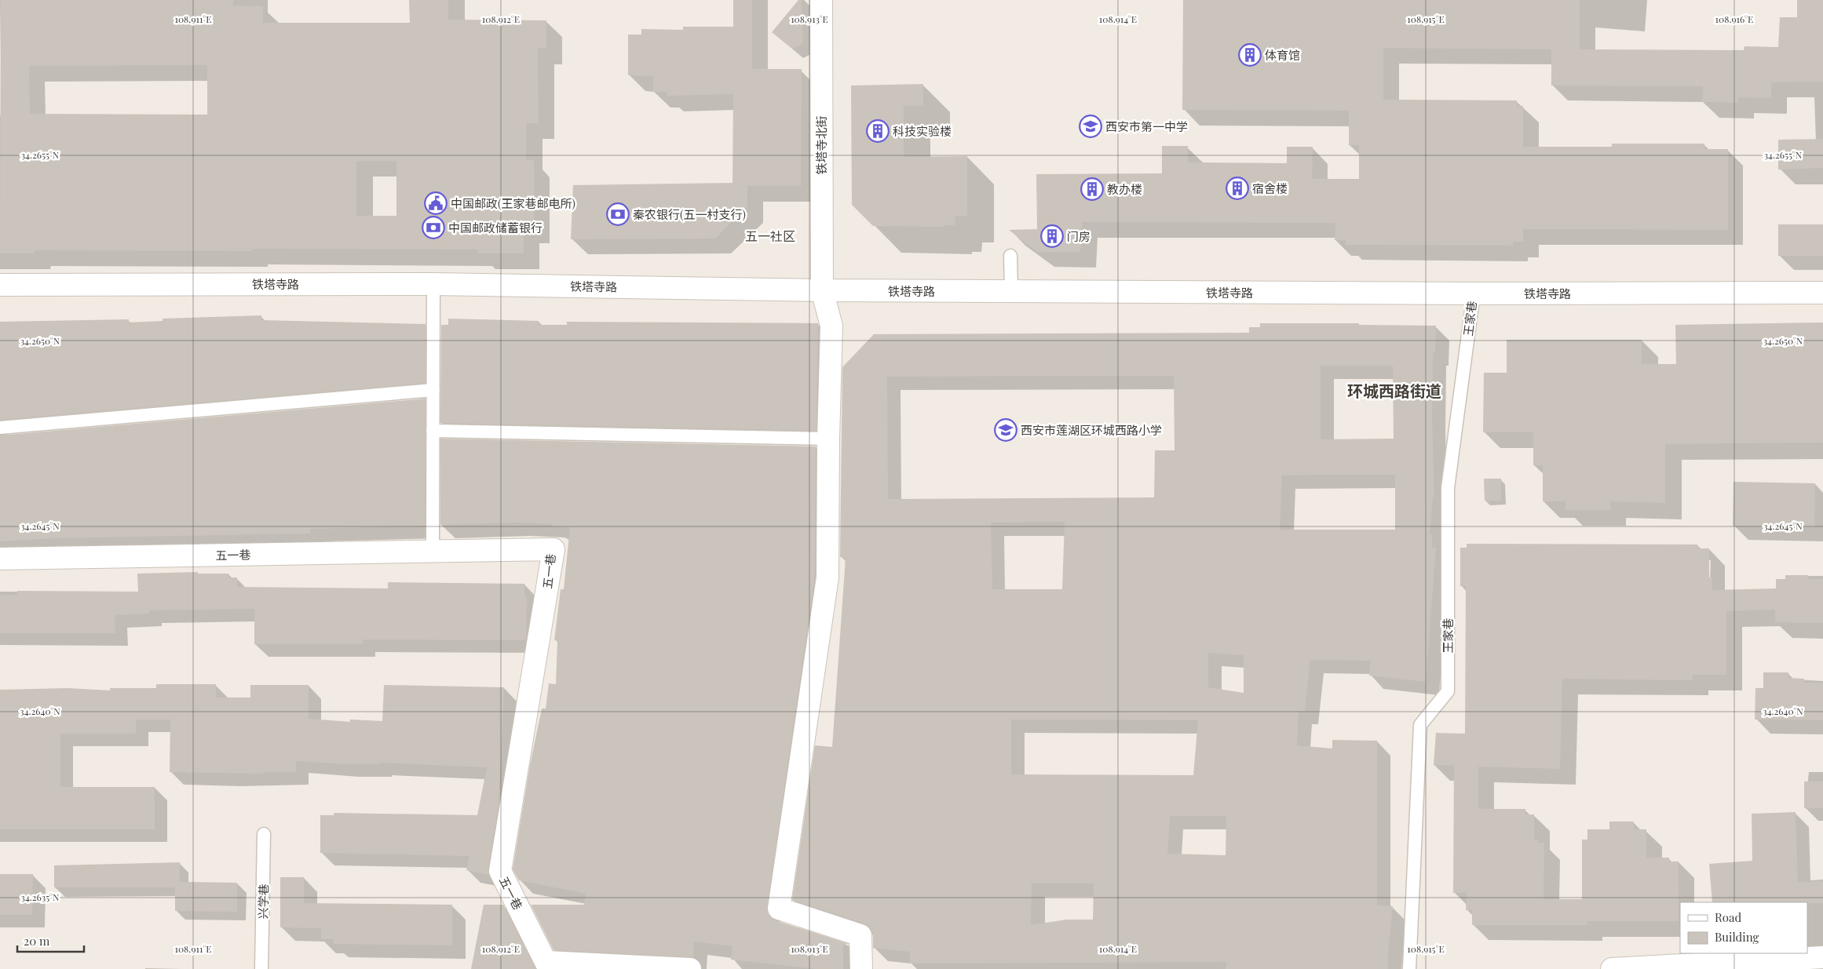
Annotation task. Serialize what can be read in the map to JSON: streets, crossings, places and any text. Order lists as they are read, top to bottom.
{
  "streets": {
    "street": ["铁塔寺北街", "铁塔寺路", "五一巷"],
    "lane": ["王家巷", "兴学巷"]
  },
  "crossings": [
    ["铁塔寺北街", "铁塔寺路"],
    ["铁塔寺路", "王家巷"]
  ],
  "districts": ["五一社区", "环城西路街道"],
  "places": {
    "building": [
      "体育馆",
      "科技实验楼",
      "宿舍楼",
      "教办楼",
      "门房"
    ],
    "school or university": ["西安市第一中学", "西安市莲湖区环城西路小学"],
    "public building": ["中国邮政(王家巷邮电所)"],
    "bank": ["秦农银行(五一村支行)", "中国邮政储蓄银行"]
  },
  "legend": ["Road", "Building"],
  "scale_bar": "20 m",
  "coordinates": [
    "108.911°E",
    "108.912°E",
    "108.913°E",
    "108.914°E",
    "108.915°E",
    "108.916°E",
    "34.2655°N",
    "34.2650°N",
    "34.2645°N",
    "34.2640°N",
    "34.2635°N"
  ]
}
